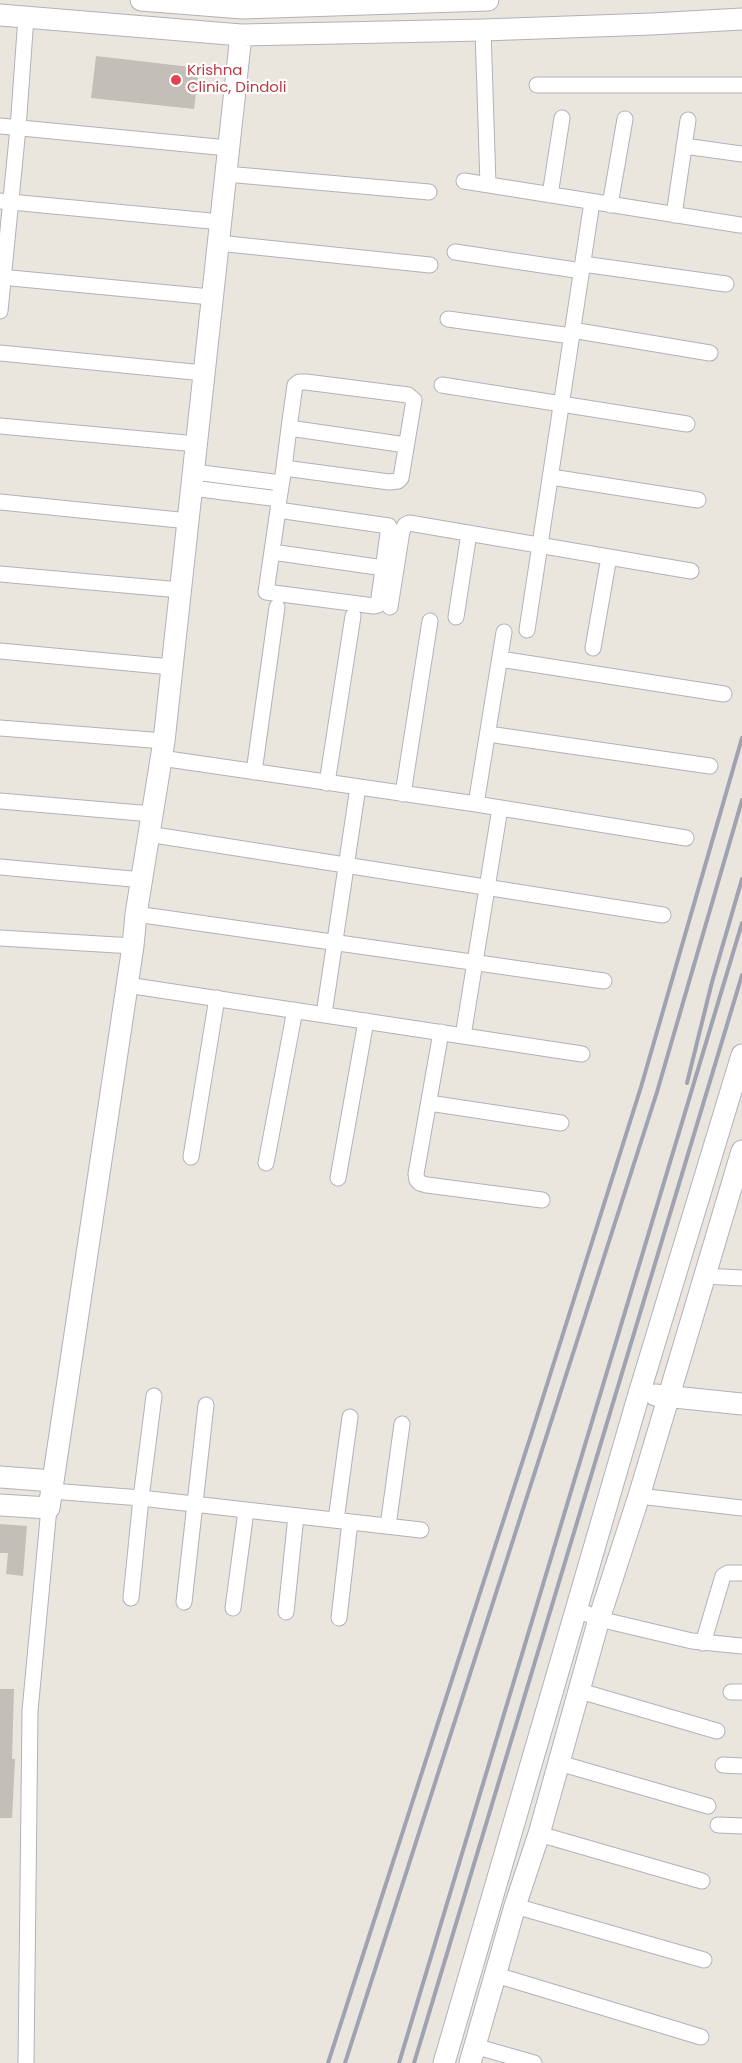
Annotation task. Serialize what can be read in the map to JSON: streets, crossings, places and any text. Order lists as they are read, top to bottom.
{
  "places": ["Krishna Clinic, Dindoli"]
}
